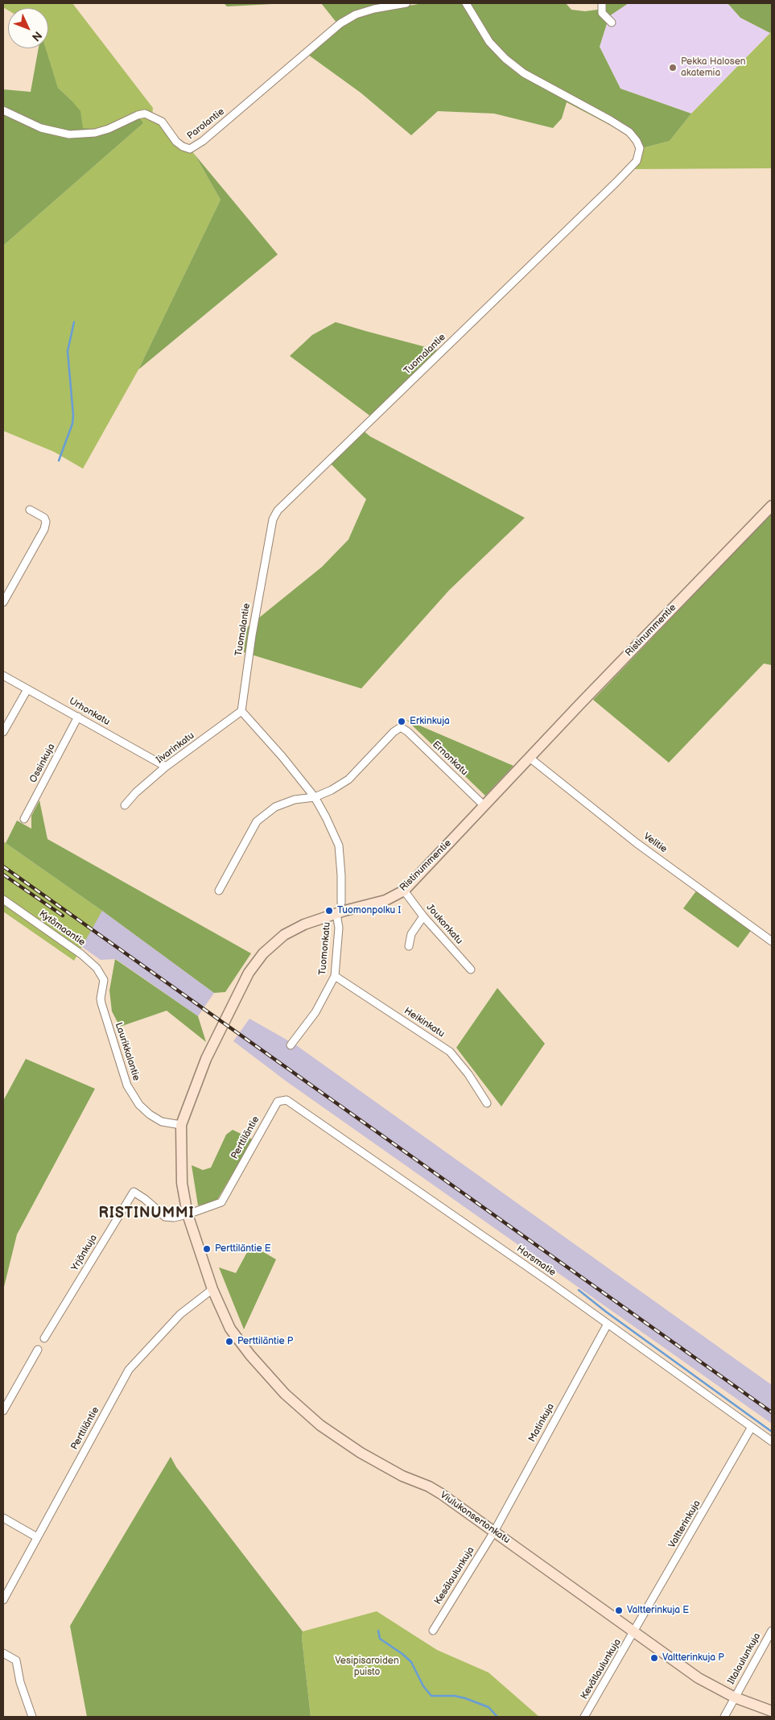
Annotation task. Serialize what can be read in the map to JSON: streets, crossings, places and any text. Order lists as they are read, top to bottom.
{
  "streets": {
    "street": [
      "Parolantie",
      "Tuomalantie",
      "Ristinummentie",
      "Urhonkatu",
      "Iivarinkatu",
      "Ernonkatu",
      "Ossinkuja",
      "Velitie",
      "Joukonkatu",
      "Kytömaantie",
      "Tuomonkatu",
      "Heikinkatu",
      "Laurikkalantie",
      "Perttiläntie",
      "Yrjönkuja",
      "Horsmatie",
      "Matinkuja",
      "Viulukonsertonkatu",
      "Valtterinkuja",
      "Kesälaulunkuja",
      "Iltalaulunkuja",
      "Kevätlaulunkuja"
    ]
  },
  "crossings": [
    ["Tuomalantie", "Iivarinkatu"],
    ["Ristinummentie", "Ernonkatu"],
    ["Ristinummentie", "Velitie"],
    ["Ristinummentie", "Joukonkatu"],
    ["Ristinummentie", "Tuomonkatu"],
    ["Ristinummentie", "Laurikkalantie"],
    ["Ristinummentie", "Perttiläntie"],
    ["Ristinummentie", "Yrjönkuja"],
    ["Ristinummentie", "Viulukonsertonkatu"],
    ["Urhonkatu", "Iivarinkatu"],
    ["Urhonkatu", "Ossinkuja"],
    ["Kytömaantie", "Laurikkalantie"],
    ["Tuomonkatu", "Heikinkatu"],
    ["Perttiläntie", "Yrjönkuja"],
    ["Perttiläntie", "Horsmatie"],
    ["Perttiläntie", "Viulukonsertonkatu"],
    ["Horsmatie", "Matinkuja"],
    ["Horsmatie", "Valtterinkuja"],
    ["Matinkuja", "Viulukonsertonkatu"],
    ["Matinkuja", "Kesälaulunkuja"],
    ["Viulukonsertonkatu", "Valtterinkuja"],
    ["Viulukonsertonkatu", "Kesälaulunkuja"],
    ["Viulukonsertonkatu", "Iltalaulunkuja"],
    ["Viulukonsertonkatu", "Kevätlaulunkuja"],
    ["Valtterinkuja", "Kevätlaulunkuja"]
  ],
  "districts": ["RISTINUMMI"],
  "parks": ["Vesipisaroiden puisto"],
  "places": [
    "Pekka Halosen akatemia",
    "Erkinkuja",
    "Tuomonpolku I",
    "Perttiläntie E",
    "Perttiläntie P",
    "Valtterinkuja E",
    "Valtterinkuja P"
  ],
  "north": "bottom right"
}
